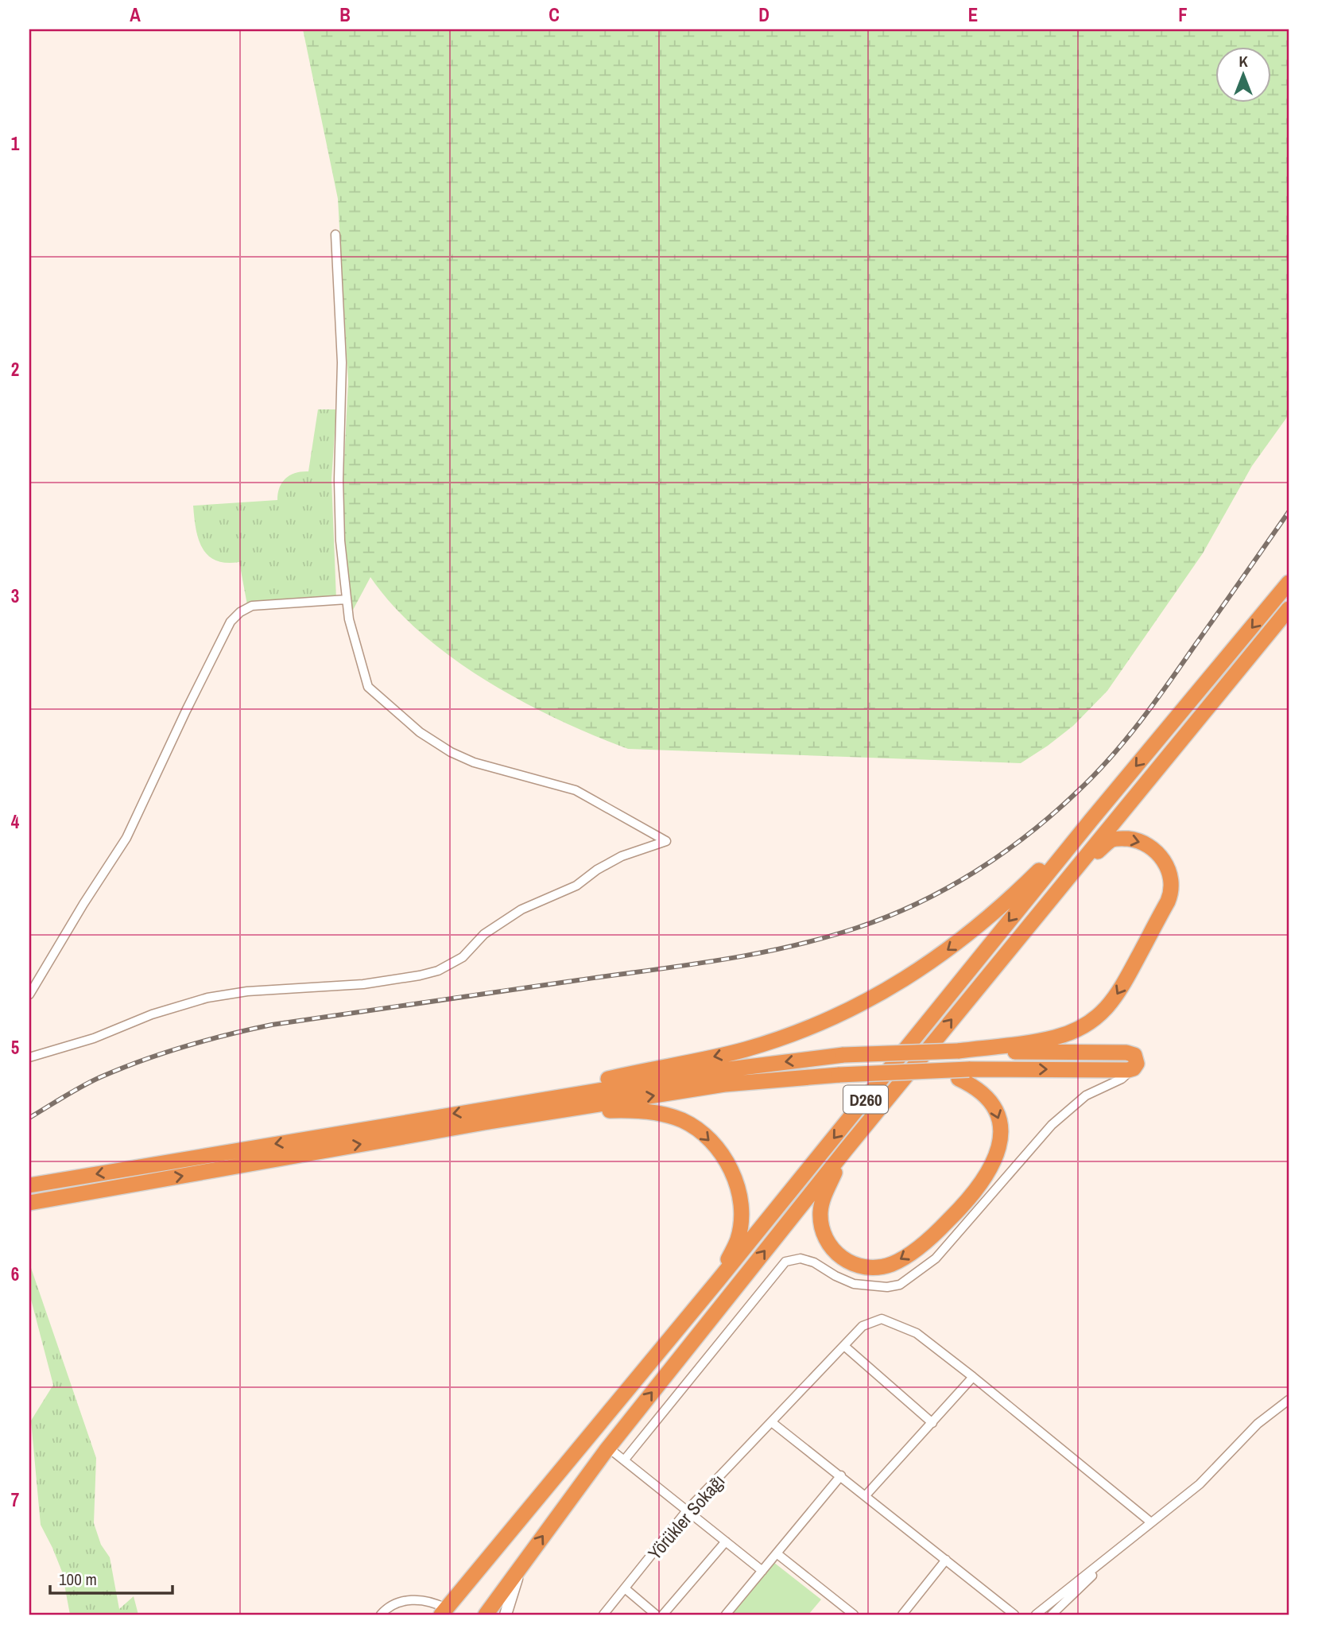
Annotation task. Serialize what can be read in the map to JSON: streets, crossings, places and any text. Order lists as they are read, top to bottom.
{
  "streets": {
    "highway": ["D260"],
    "street": ["Yörükler Sokağı"]
  },
  "scale_bar": "100 m",
  "north": "top",
  "grid": {
    "columns": [
      "A",
      "B",
      "C",
      "D",
      "E",
      "F"
    ],
    "rows": [
      "1",
      "2",
      "3",
      "4",
      "5",
      "6",
      "7"
    ]
  }
}
